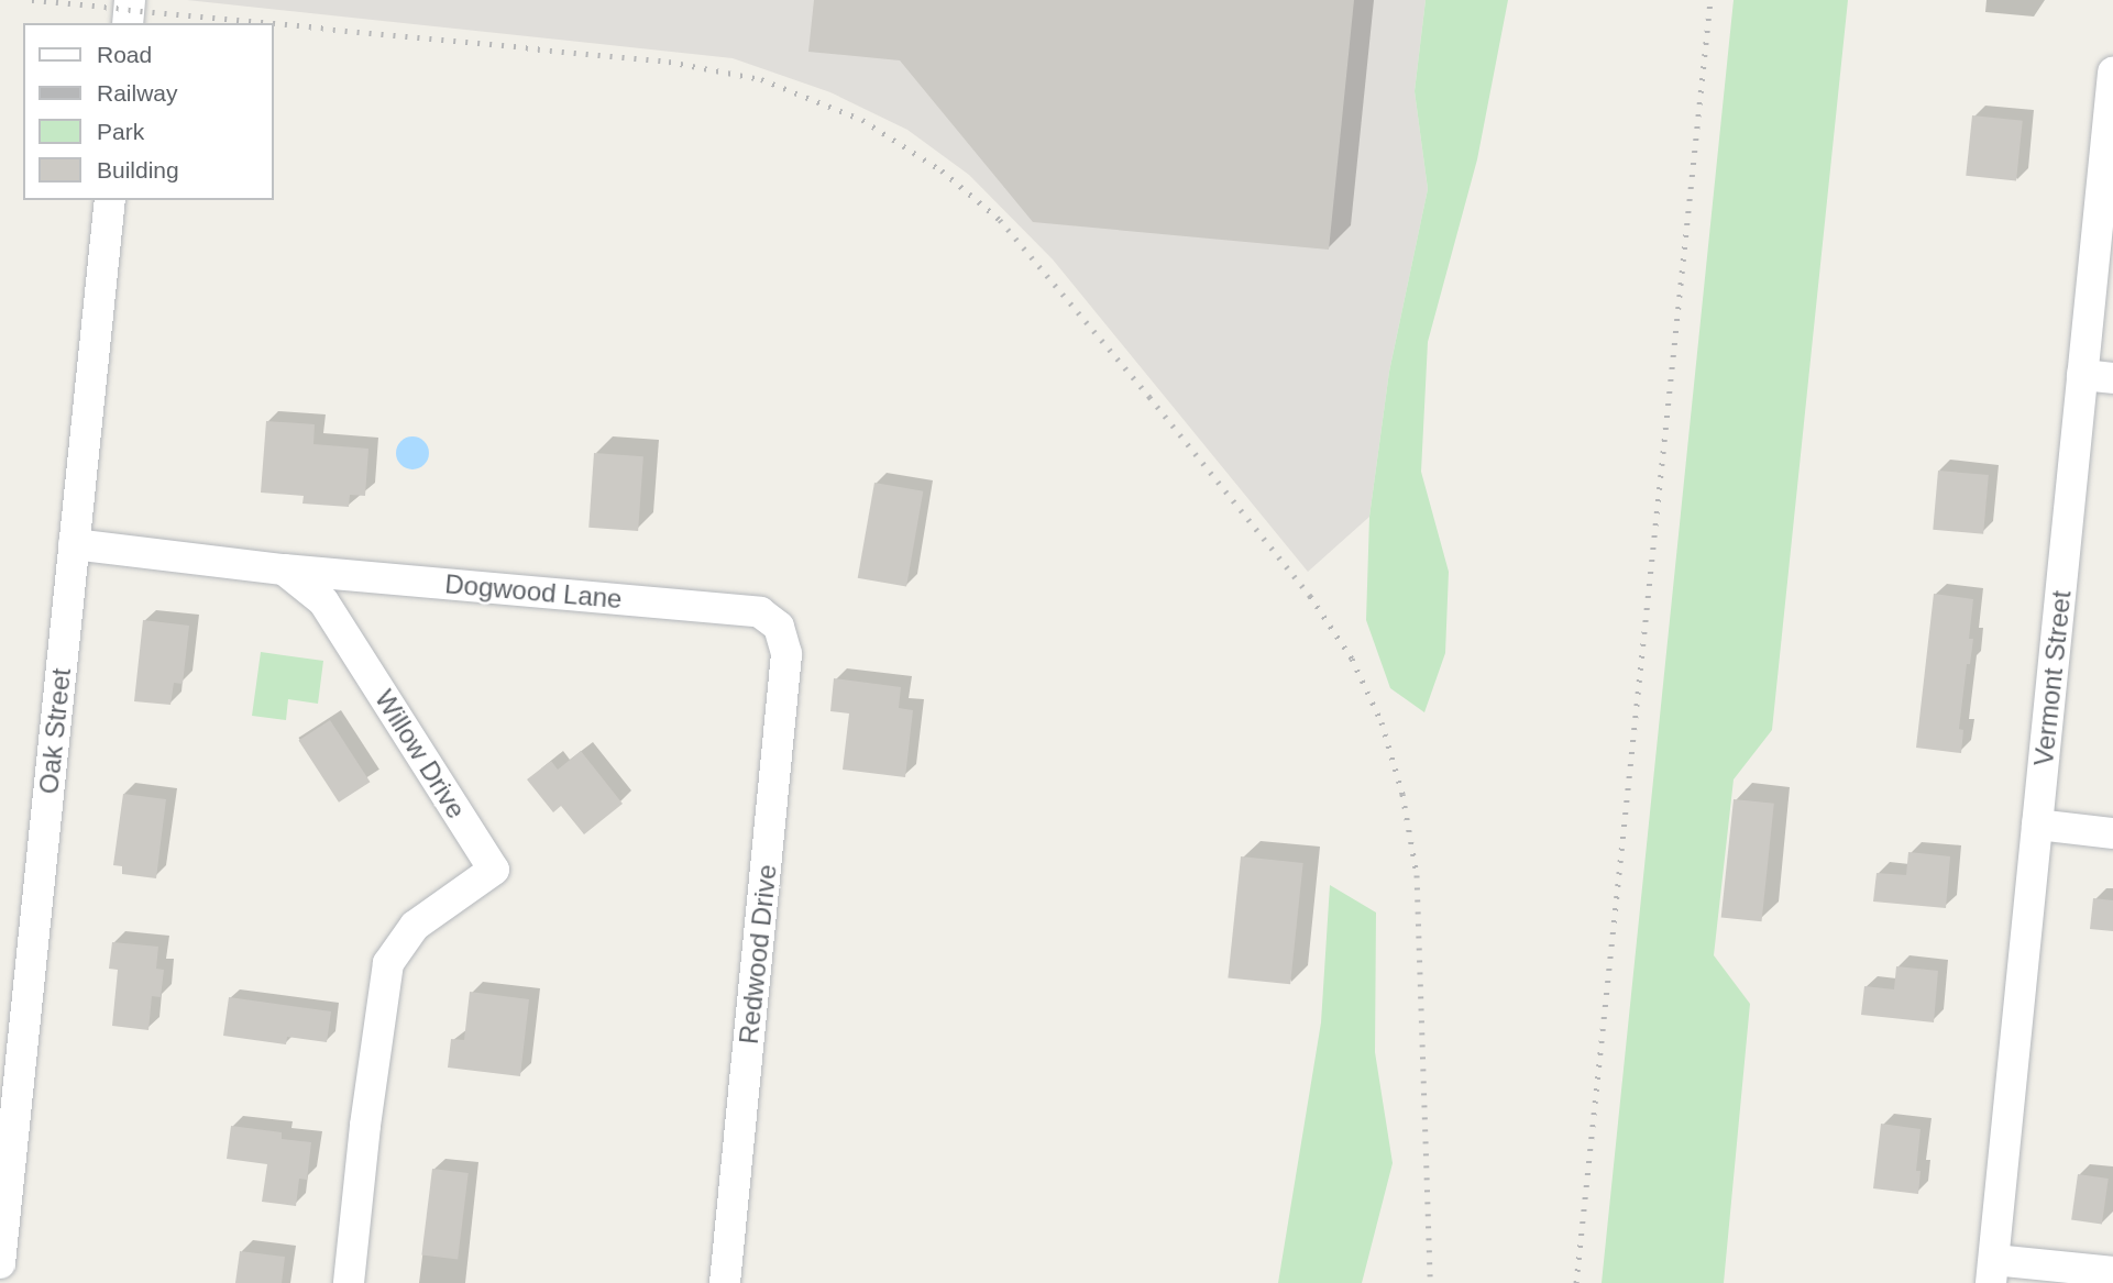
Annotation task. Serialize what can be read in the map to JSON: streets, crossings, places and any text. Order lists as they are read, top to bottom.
{
  "streets": {
    "street": [
      "Dogwood Lane",
      "Vermont Street",
      "Oak Street",
      "Willow Drive",
      "Redwood Drive"
    ]
  },
  "crossings": [
    ["Dogwood Lane", "Willow Drive"],
    ["Dogwood Lane", "Redwood Drive"]
  ],
  "legend": [
    "Road",
    "Railway",
    "Park",
    "Building"
  ]
}
